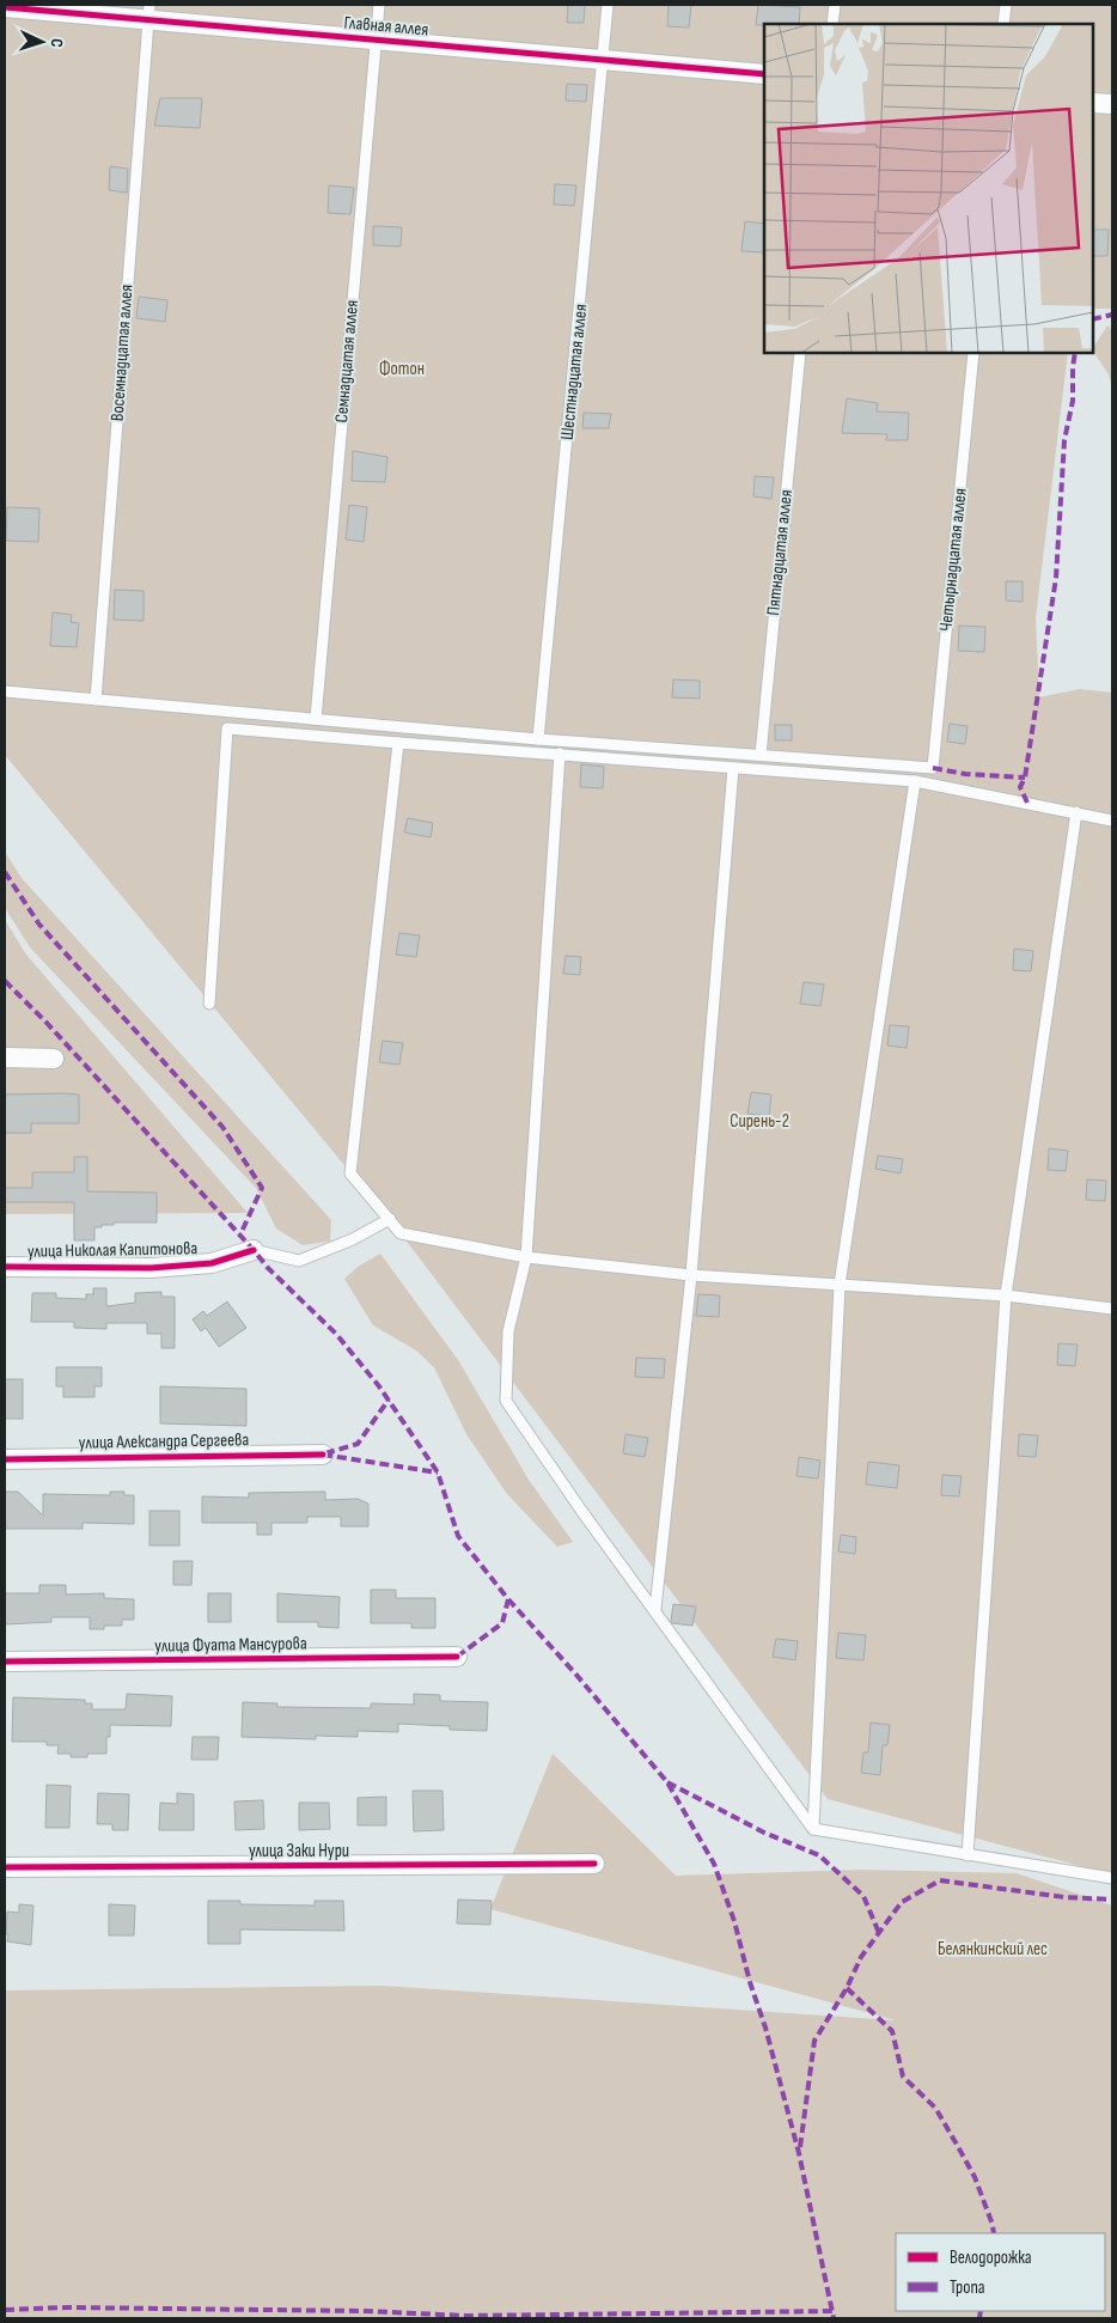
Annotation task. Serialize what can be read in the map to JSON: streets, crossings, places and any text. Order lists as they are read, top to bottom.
{
  "streets": {
    "street": [
      "Главная аллея",
      "улица Николая Капитонова",
      "улица Александра Сергеева",
      "улица Фуата Мансурова",
      "улица Заки Нури"
    ],
    "lane": [
      "Восемнадцатая аллея",
      "Семнадцатая аллея",
      "Шестнадцатая аллея",
      "Пятнадцатая аллея",
      "Четырнадцатая аллея"
    ]
  },
  "crossings": [
    ["Главная аллея", "Восемнадцатая аллея"],
    ["Главная аллея", "Семнадцатая аллея"],
    ["Главная аллея", "Шестнадцатая аллея"],
    ["Пятнадцатая аллея", "Четырнадцатая аллея"]
  ],
  "parks": ["Фотон", "Сирень-2", "Белянкинский лес"],
  "legend": ["Велодорожка", "Тропа"],
  "north": "right"
}
